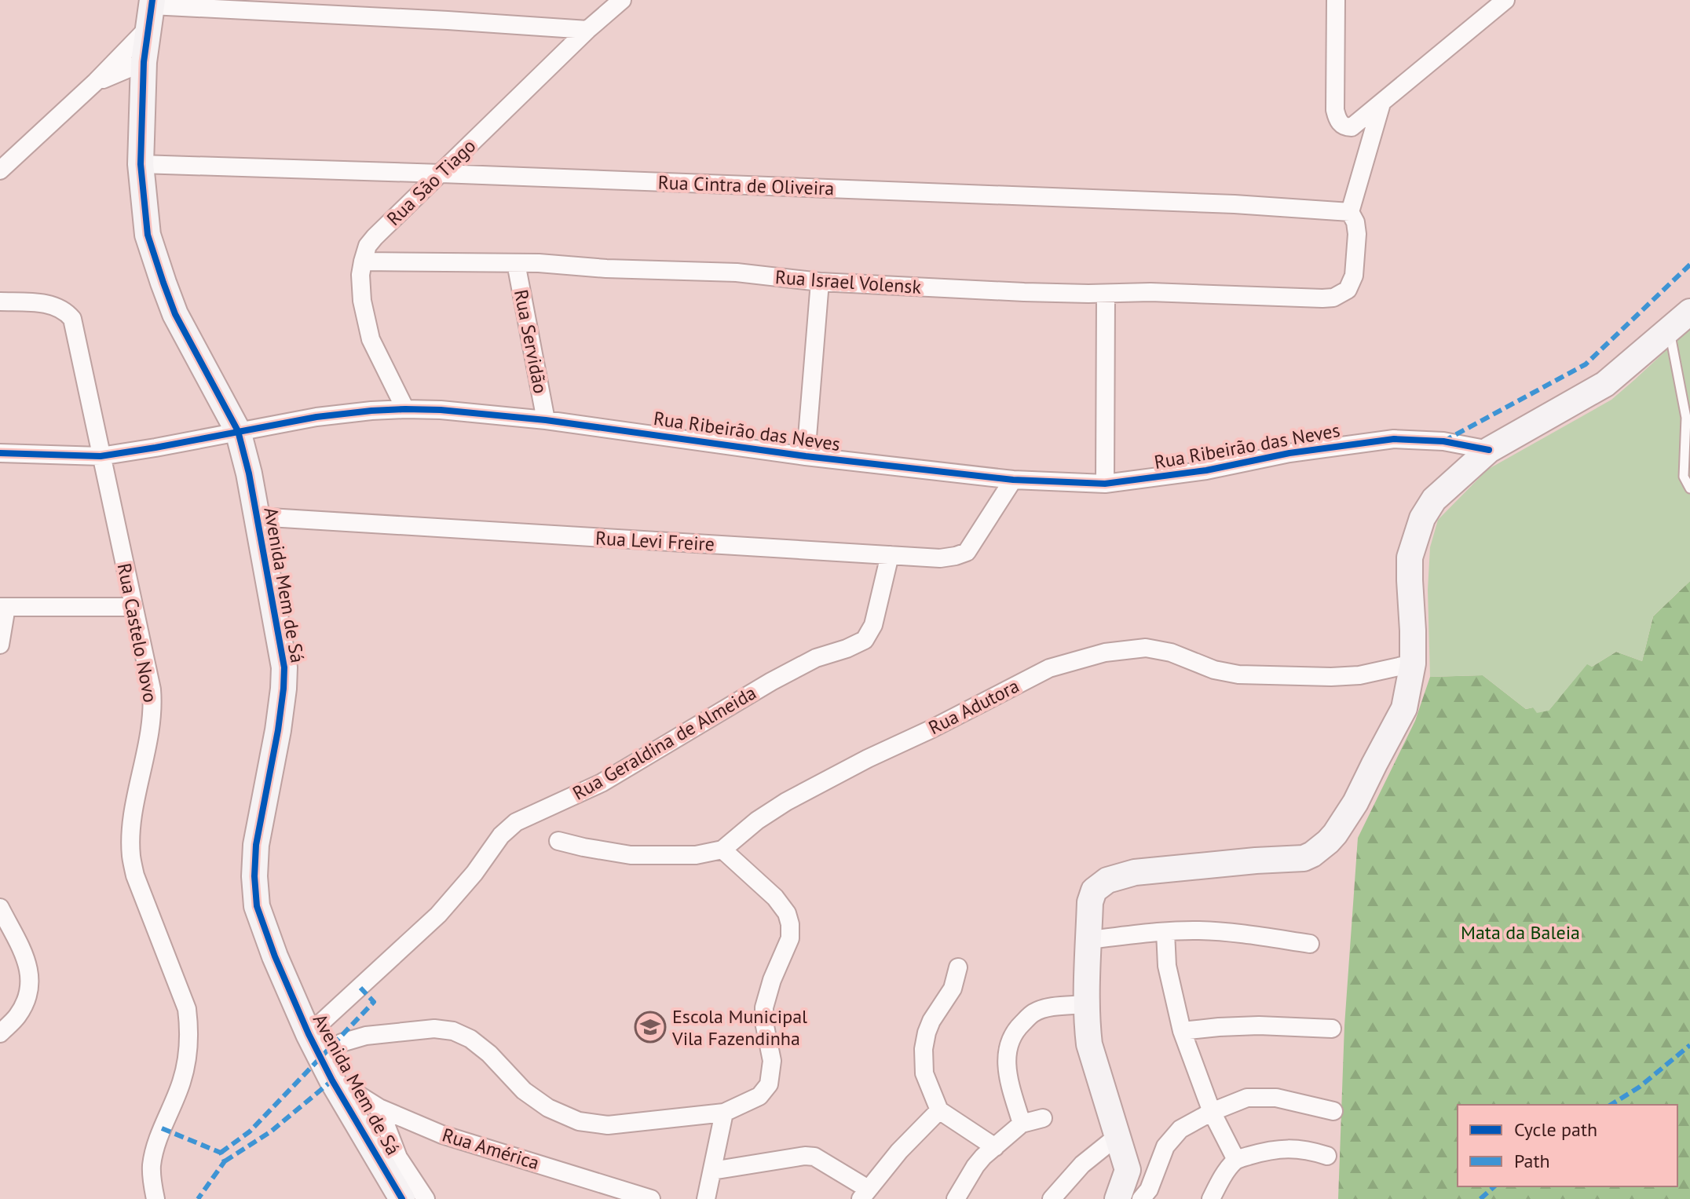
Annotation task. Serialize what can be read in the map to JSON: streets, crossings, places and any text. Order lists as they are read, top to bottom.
{
  "streets": {
    "street": [
      "Rua São Tiago",
      "Rua Cintra de Oliveira",
      "Rua Israel Volensk",
      "Rua Servidão",
      "Rua Ribeirão das Neves",
      "Rua Levi Freire",
      "Avenida Mem de Sá",
      "Rua Castelo Novo",
      "Rua Adutora",
      "Rua Geraldina de Almeida",
      "Rua América"
    ]
  },
  "crossings": [
    ["Rua São Tiago", "Rua Cintra de Oliveira"],
    ["Rua São Tiago", "Rua Israel Volensk"],
    ["Rua São Tiago", "Rua Ribeirão das Neves"],
    ["Rua Cintra de Oliveira", "Rua Israel Volensk"],
    ["Rua Cintra de Oliveira", "Avenida Mem de Sá"],
    ["Rua Israel Volensk", "Rua Servidão"],
    ["Rua Servidão", "Rua Ribeirão das Neves"],
    ["Rua Ribeirão das Neves", "Rua Levi Freire"],
    ["Rua Ribeirão das Neves", "Avenida Mem de Sá"],
    ["Rua Ribeirão das Neves", "Rua Castelo Novo"],
    ["Rua Levi Freire", "Avenida Mem de Sá"],
    ["Rua Levi Freire", "Rua Geraldina de Almeida"],
    ["Avenida Mem de Sá", "Rua Geraldina de Almeida"],
    ["Avenida Mem de Sá", "Rua América"]
  ],
  "parks": ["Mata da Baleia"],
  "places": {
    "school or university": ["Escola Municipal Vila Fazendinha"]
  },
  "legend": ["Cycle path", "Path"]
}
